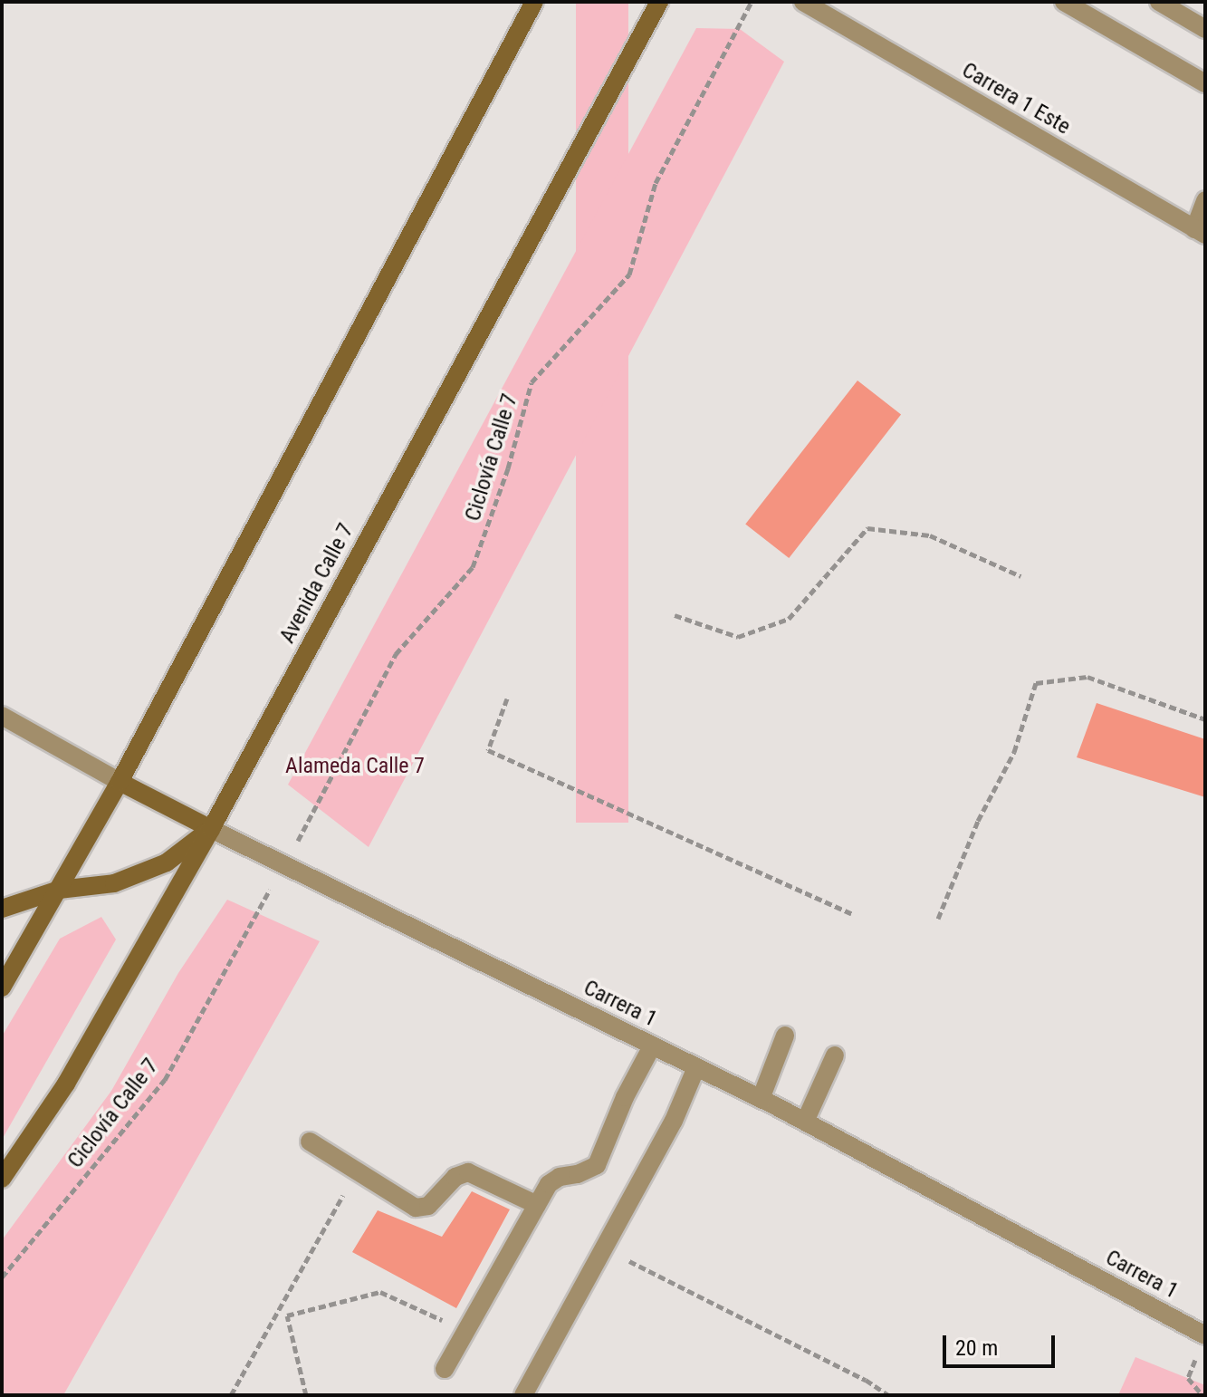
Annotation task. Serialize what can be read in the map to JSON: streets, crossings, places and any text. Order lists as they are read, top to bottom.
{
  "streets": {
    "main road": ["Avenida Calle 7"],
    "street": ["Carrera 1 Este", "Carrera 1"],
    "path": ["Ciclovía Calle 7"]
  },
  "crossings": [
    ["Avenida Calle 7", "Carrera 1"]
  ],
  "parks": ["Alameda Calle 7"],
  "scale_bar": "20 m"
}
